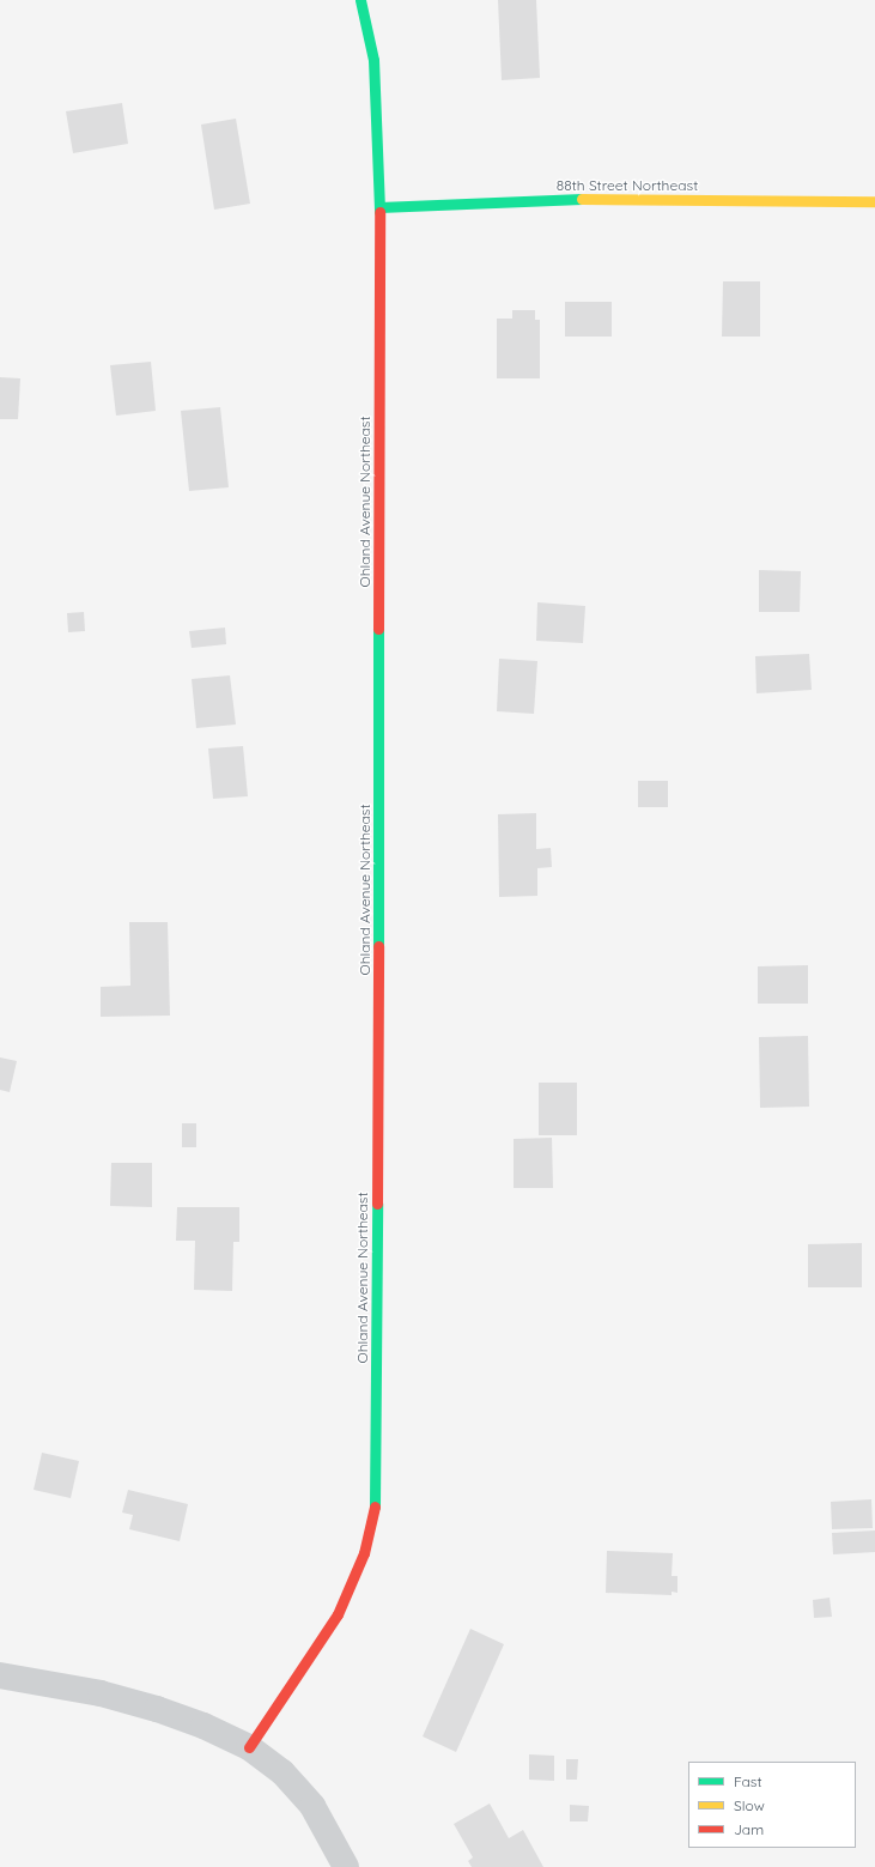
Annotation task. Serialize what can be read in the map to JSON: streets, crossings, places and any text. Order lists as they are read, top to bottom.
{
  "streets": {
    "street": ["88th Street Northeast", "Ohland Avenue Northeast"]
  },
  "crossings": [
    ["88th Street Northeast", "Ohland Avenue Northeast"]
  ],
  "legend": ["Fast", "Slow", "Jam"]
}
